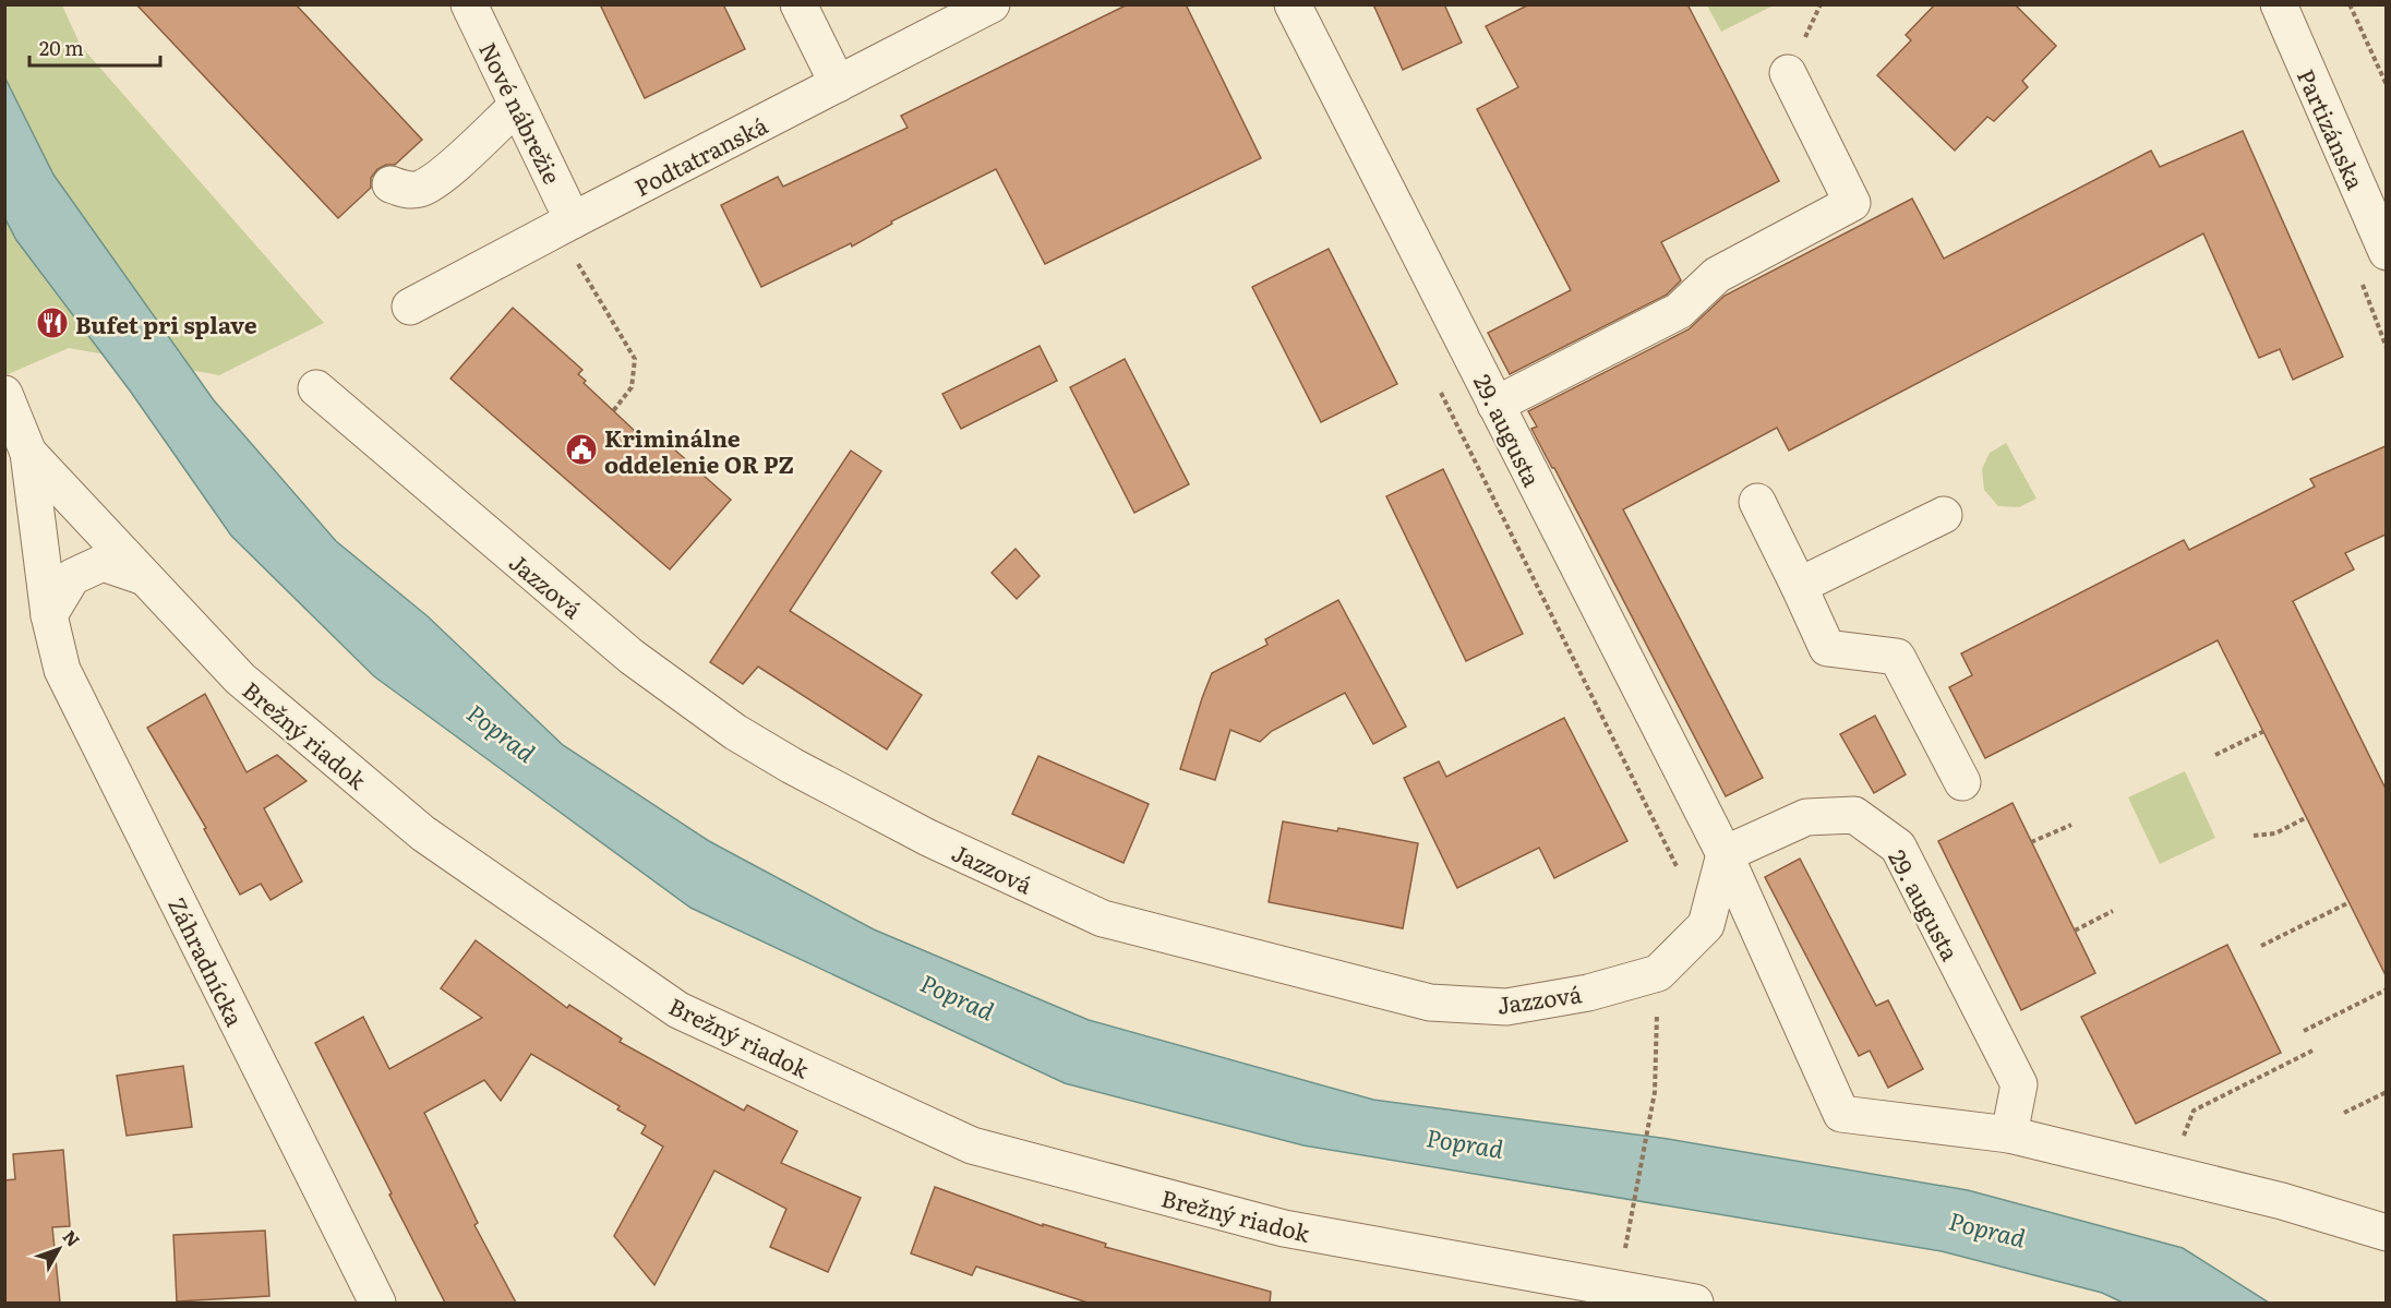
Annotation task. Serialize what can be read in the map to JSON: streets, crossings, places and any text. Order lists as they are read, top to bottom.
{
  "streets": {
    "street": [
      "Nové nábrežie",
      "Partizánska",
      "Podtatranská",
      "29. augusta",
      "Jazzová",
      "Brežný riadok",
      "Záhradnícka"
    ]
  },
  "crossings": [
    ["Nové nábrežie", "Podtatranská"],
    ["Brežný riadok", "Záhradnícka"]
  ],
  "water": ["Poprad"],
  "places": {
    "restaurant": ["Bufet pri splave"],
    "public building": ["Kriminálne oddelenie OR PZ"]
  },
  "scale_bar": "20 m",
  "north": "top right"
}
